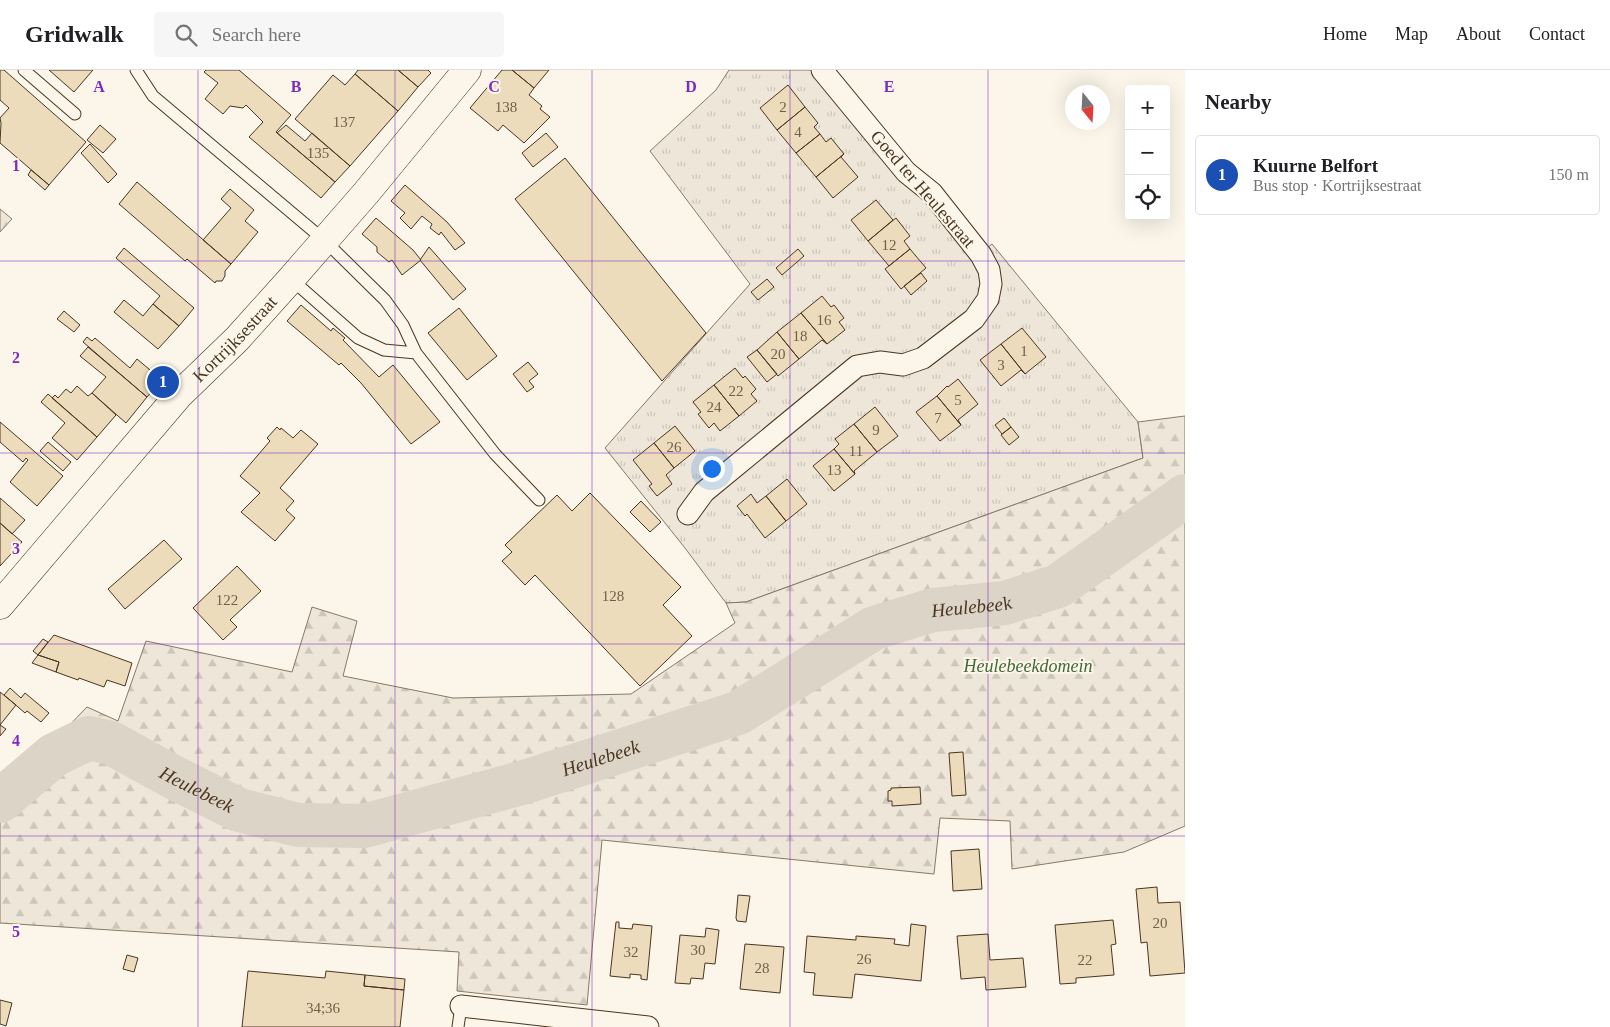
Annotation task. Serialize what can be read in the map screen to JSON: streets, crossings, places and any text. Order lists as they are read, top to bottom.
{
  "streets": {
    "street": ["Goed ter Heulestraat", "Kortrijksestraat"]
  },
  "water": ["Heulebeek"],
  "parks": ["Heulebeekdomein"],
  "house_numbers": [
    "138",
    "2",
    "137",
    "4",
    "135",
    "12",
    "16",
    "18",
    "1",
    "20",
    "3",
    "22",
    "5",
    "24",
    "7",
    "9",
    "26",
    "11",
    "13",
    "128",
    "122",
    "20",
    "30",
    "32",
    "26",
    "22",
    "28",
    "34;36"
  ],
  "north": "bottom",
  "page": {
    "header": "Gridwalk",
    "search": "Search here",
    "nav": [
      "Home",
      "Map",
      "About",
      "Contact"
    ],
    "heading": "Nearby",
    "map_buttons": ["+", "−"],
    "list": [
      {
        "mark": "1",
        "name": "Kuurne Belfort",
        "note": "Bus stop · Kortrijksestraat",
        "value": "150 m"
      }
    ],
    "pins": "1"
  },
  "grid": {
    "columns": [
      "A",
      "B",
      "C",
      "D",
      "E"
    ],
    "rows": [
      "1",
      "2",
      "3",
      "4",
      "5"
    ]
  }
}
